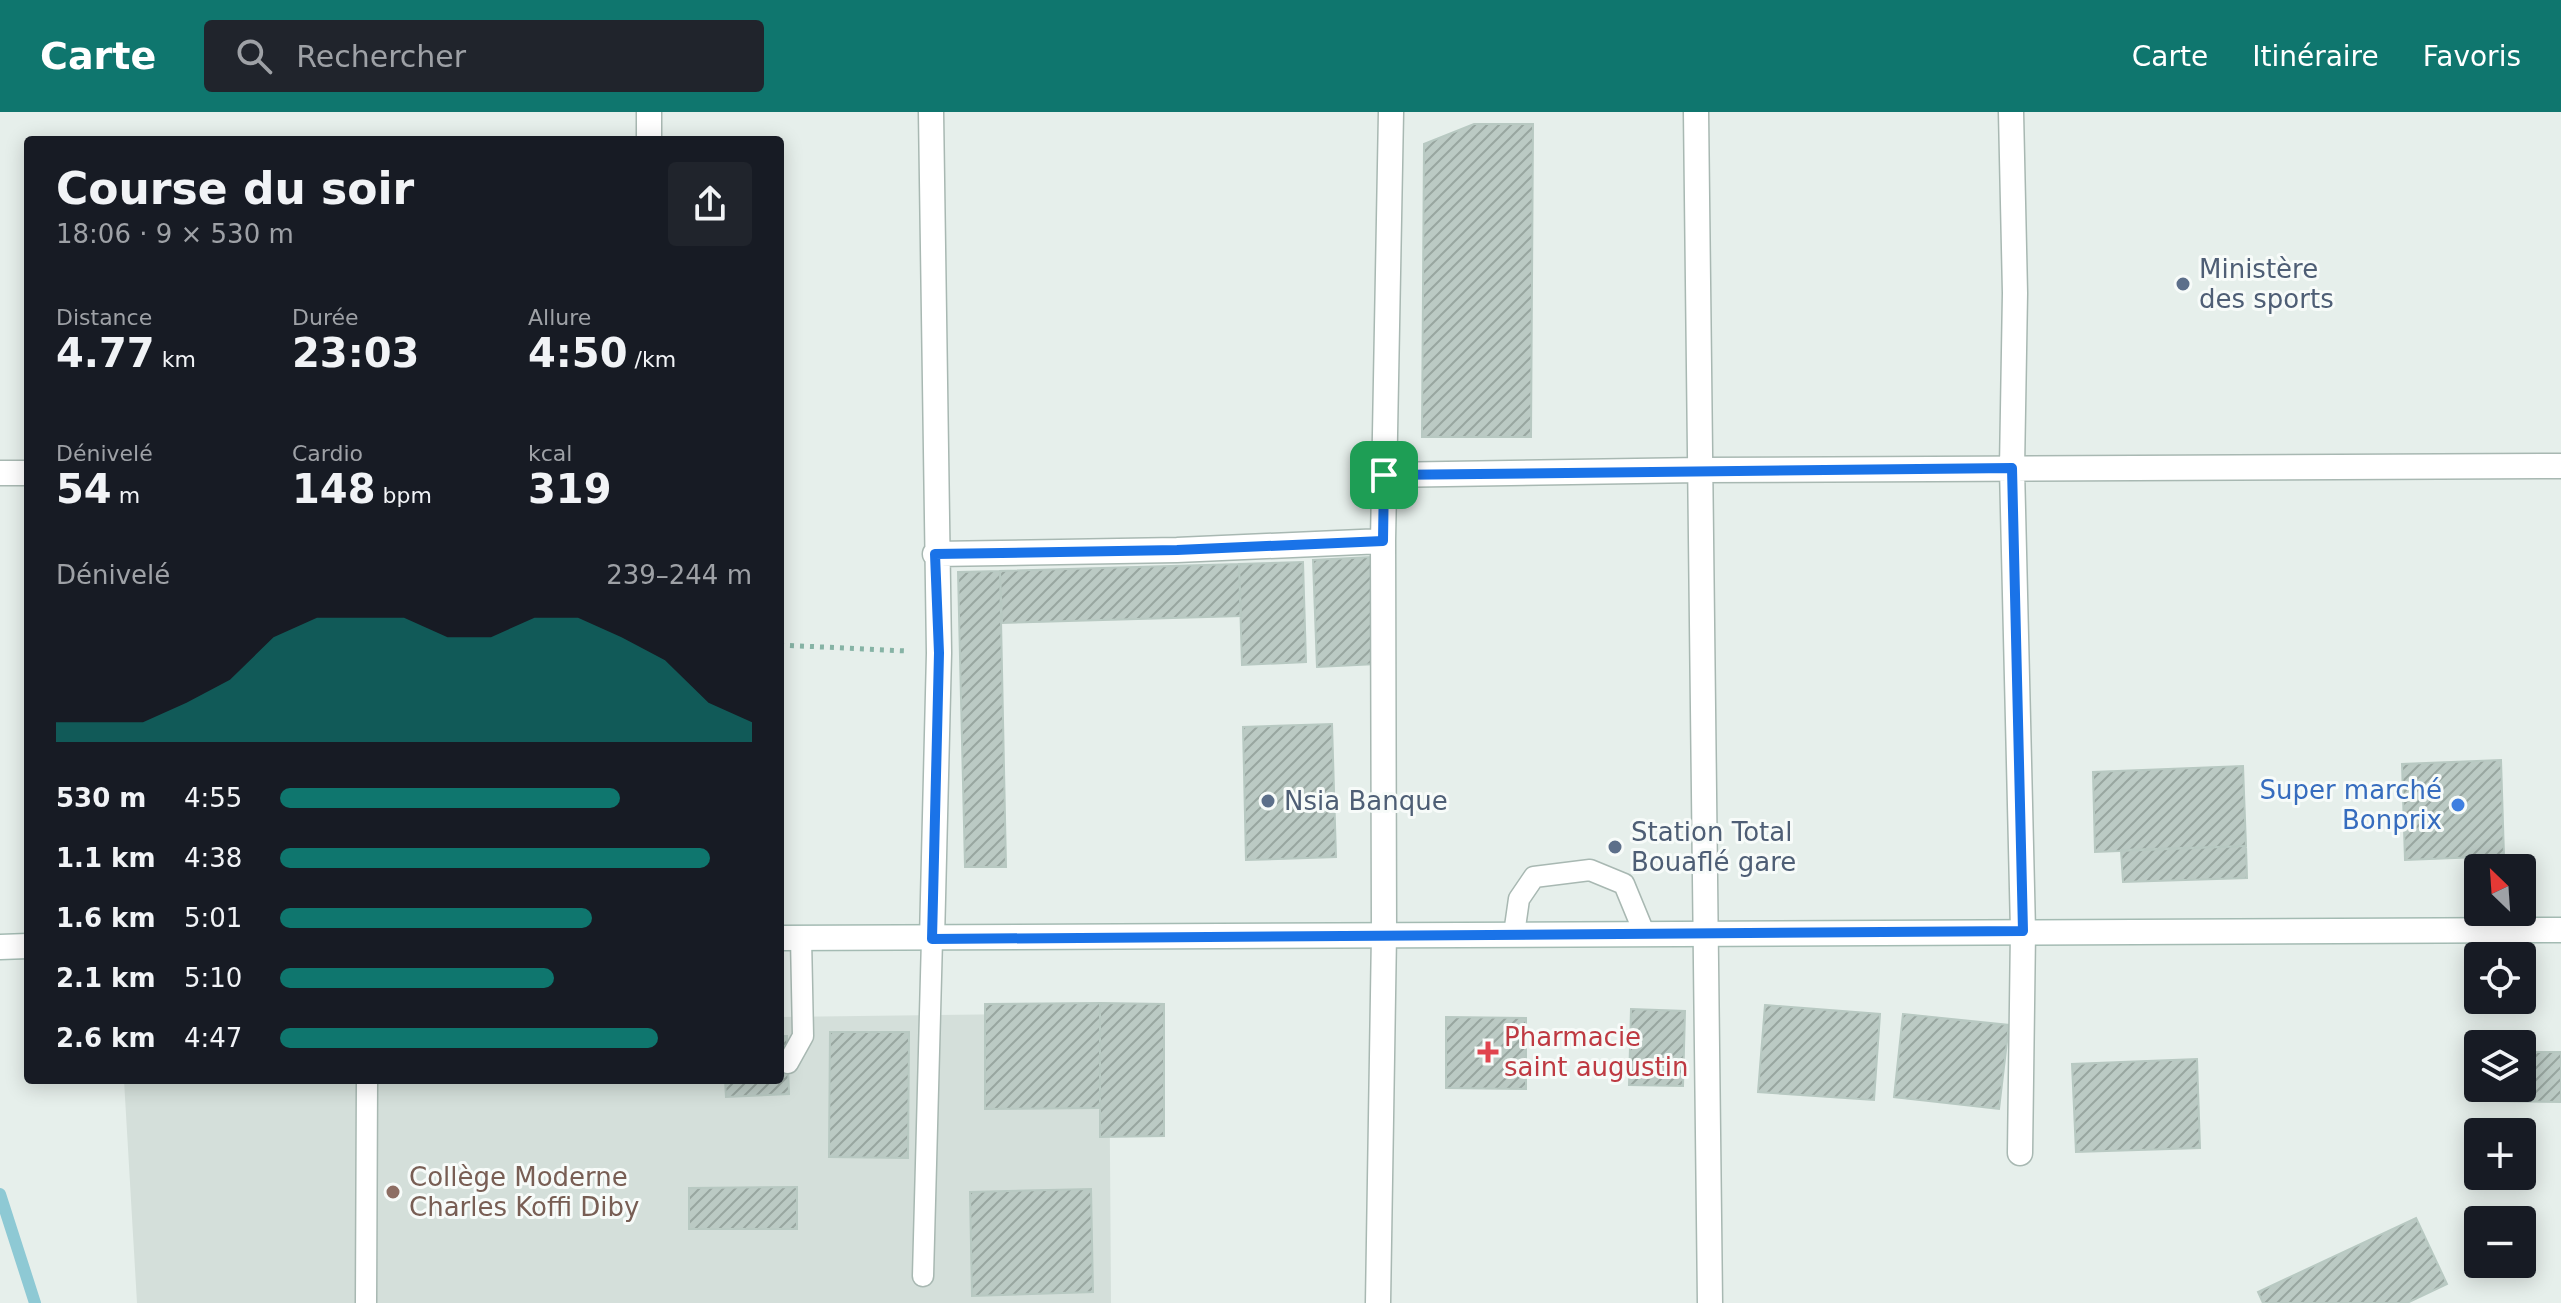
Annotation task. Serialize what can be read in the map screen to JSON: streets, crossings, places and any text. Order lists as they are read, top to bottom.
{
  "places": {
    "other": [
      "Ministère des sports",
      "Nsia Banque",
      "Super marché Bonprix",
      "Station Total Bouaflé gare",
      "Collège Moderne Charles Koffi Diby"
    ],
    "health": ["Pharmacie saint augustin"]
  },
  "north": "top left",
  "page": {
    "header": "Carte",
    "search": "Rechercher",
    "nav": ["Carte", "Itinéraire", "Favoris"],
    "heading": ["Course du soir", "18:06 · 9 × 530 m"],
    "stats": [
      ["Distance", "4.77 km"],
      ["Durée", "23:03"],
      ["Allure", "4:50 /km"],
      ["Dénivelé", "54 m"],
      ["Cardio", "148 bpm"],
      ["kcal", "319"]
    ],
    "chart": ["Dénivelé", "239–244 m"],
    "list": [
      {
        "name": "530 m",
        "note": "4:55"
      },
      {
        "name": "1.1 km",
        "note": "4:38"
      },
      {
        "name": "1.6 km",
        "note": "5:01"
      },
      {
        "name": "2.1 km",
        "note": "5:10"
      },
      {
        "name": "2.6 km",
        "note": "4:47"
      }
    ],
    "map_buttons": ["+", "−"]
  }
}
